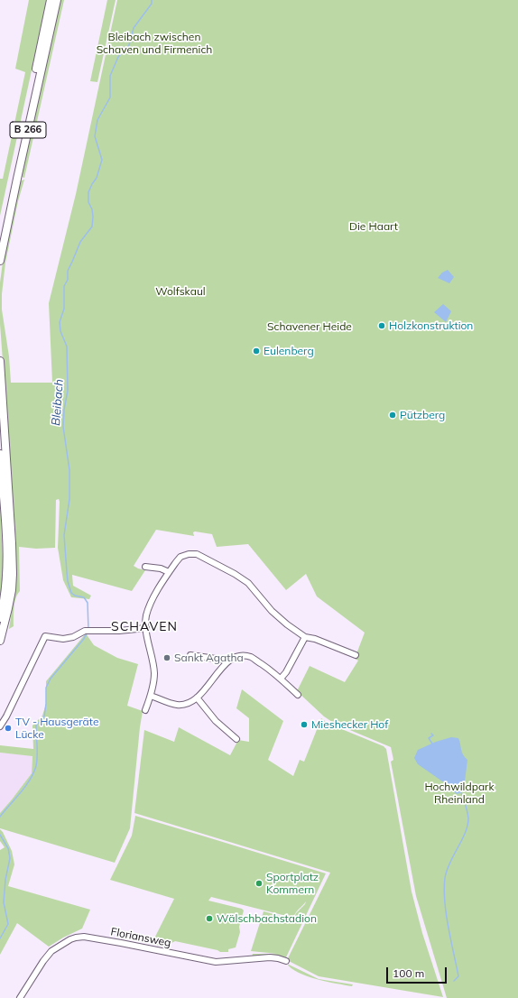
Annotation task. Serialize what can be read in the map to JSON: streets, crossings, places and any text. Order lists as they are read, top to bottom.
{
  "streets": {
    "main road": ["B 266"],
    "street": ["Floriansweg"]
  },
  "districts": ["SCHAVEN"],
  "water": ["Bleibach"],
  "parks": [
    "Bleibach zwischen Schaven und Firmenich",
    "Die Haart",
    "Wolfskaul",
    "Schavener Heide",
    "Hochwildpark Rheinland"
  ],
  "places": [
    "Holzkonstruktion",
    "Eulenberg",
    "Pützberg",
    "Sankt Agatha",
    "Mieshecker Hof",
    "TV - Hausgeräte Lücke",
    "Sportplatz Kommern",
    "Wälschbachstadion"
  ],
  "scale_bar": "100 m"
}
